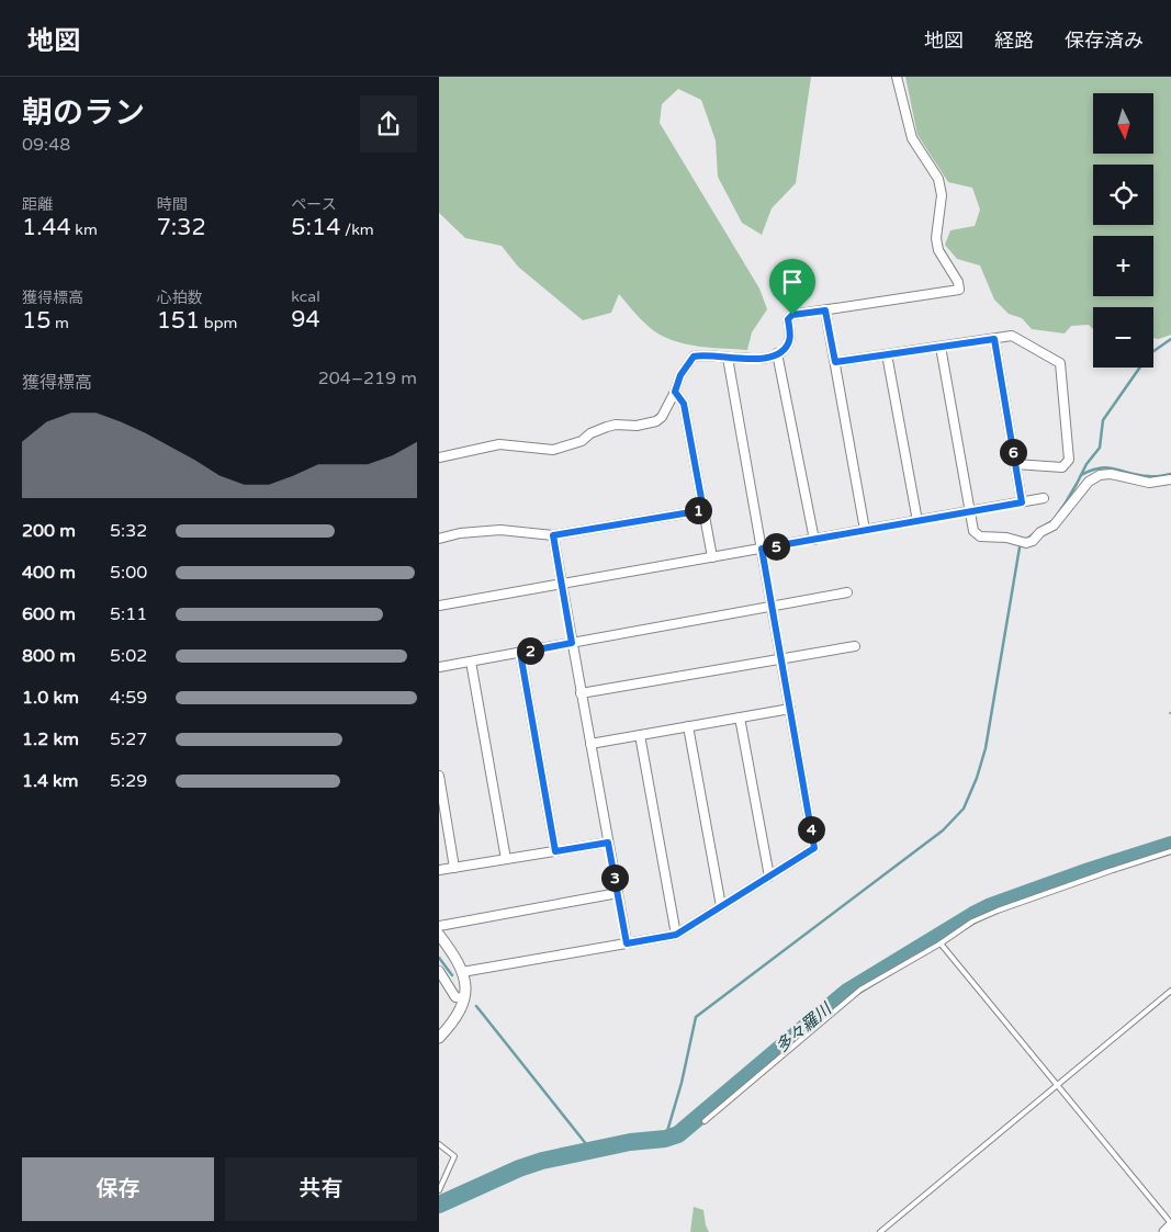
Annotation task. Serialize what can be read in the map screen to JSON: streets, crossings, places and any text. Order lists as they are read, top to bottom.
{
  "water": ["多々羅川"],
  "north": "bottom",
  "page": {
    "header": "地図",
    "nav": ["地図", "経路", "保存済み"],
    "heading": ["朝のラン", "09:48"],
    "map_buttons": ["+", "−"],
    "stats": [
      ["距離", "1.44 km"],
      ["時間", "7:32"],
      ["ペース", "5:14 /km"],
      ["獲得標高", "15 m"],
      ["心拍数", "151 bpm"],
      ["kcal", "94"]
    ],
    "chart": ["獲得標高", "204–219 m"],
    "pins": [
      "6",
      "1",
      "5",
      "2",
      "4",
      "3"
    ],
    "list": [
      {
        "name": "200 m",
        "note": "5:32"
      },
      {
        "name": "400 m",
        "note": "5:00"
      },
      {
        "name": "600 m",
        "note": "5:11"
      },
      {
        "name": "800 m",
        "note": "5:02"
      },
      {
        "name": "1.0 km",
        "note": "4:59"
      },
      {
        "name": "1.2 km",
        "note": "5:27"
      },
      {
        "name": "1.4 km",
        "note": "5:29"
      }
    ],
    "buttons": ["保存", "共有"]
  }
}
